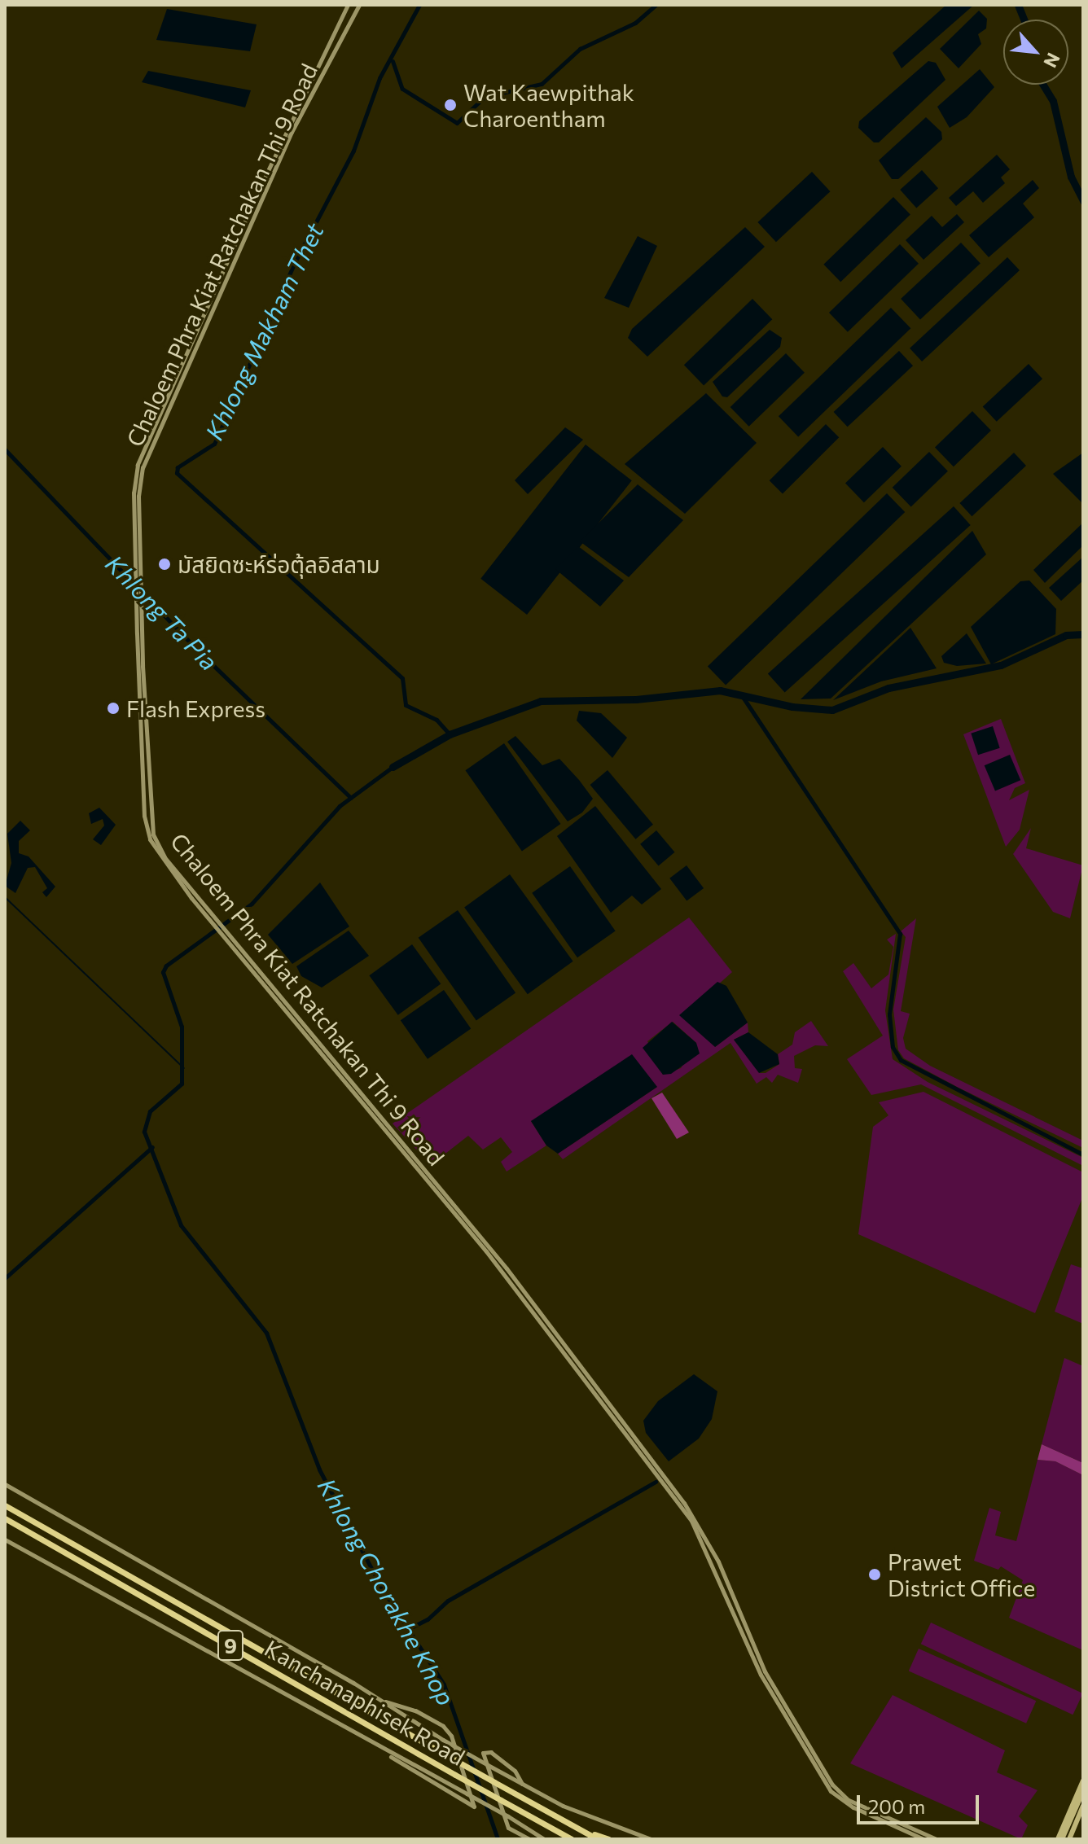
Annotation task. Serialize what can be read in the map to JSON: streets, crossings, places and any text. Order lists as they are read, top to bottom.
{
  "streets": {
    "highway": ["9", "Kanchanaphisek Road"],
    "main road": ["Chaloem Phra Kiat Ratchakan Thi 9 Road"]
  },
  "water": ["Khlong Makham Thet", "Khlong Ta Pia", "Khlong Chorakhe Khop"],
  "places": [
    "Wat Kaewpithak Charoentham",
    "มัสยิดซะห์ร่อตุ้ลอิสลาม",
    "Flash Express",
    "Prawet District Office"
  ],
  "scale_bar": "200 m",
  "north": "bottom right"
}
